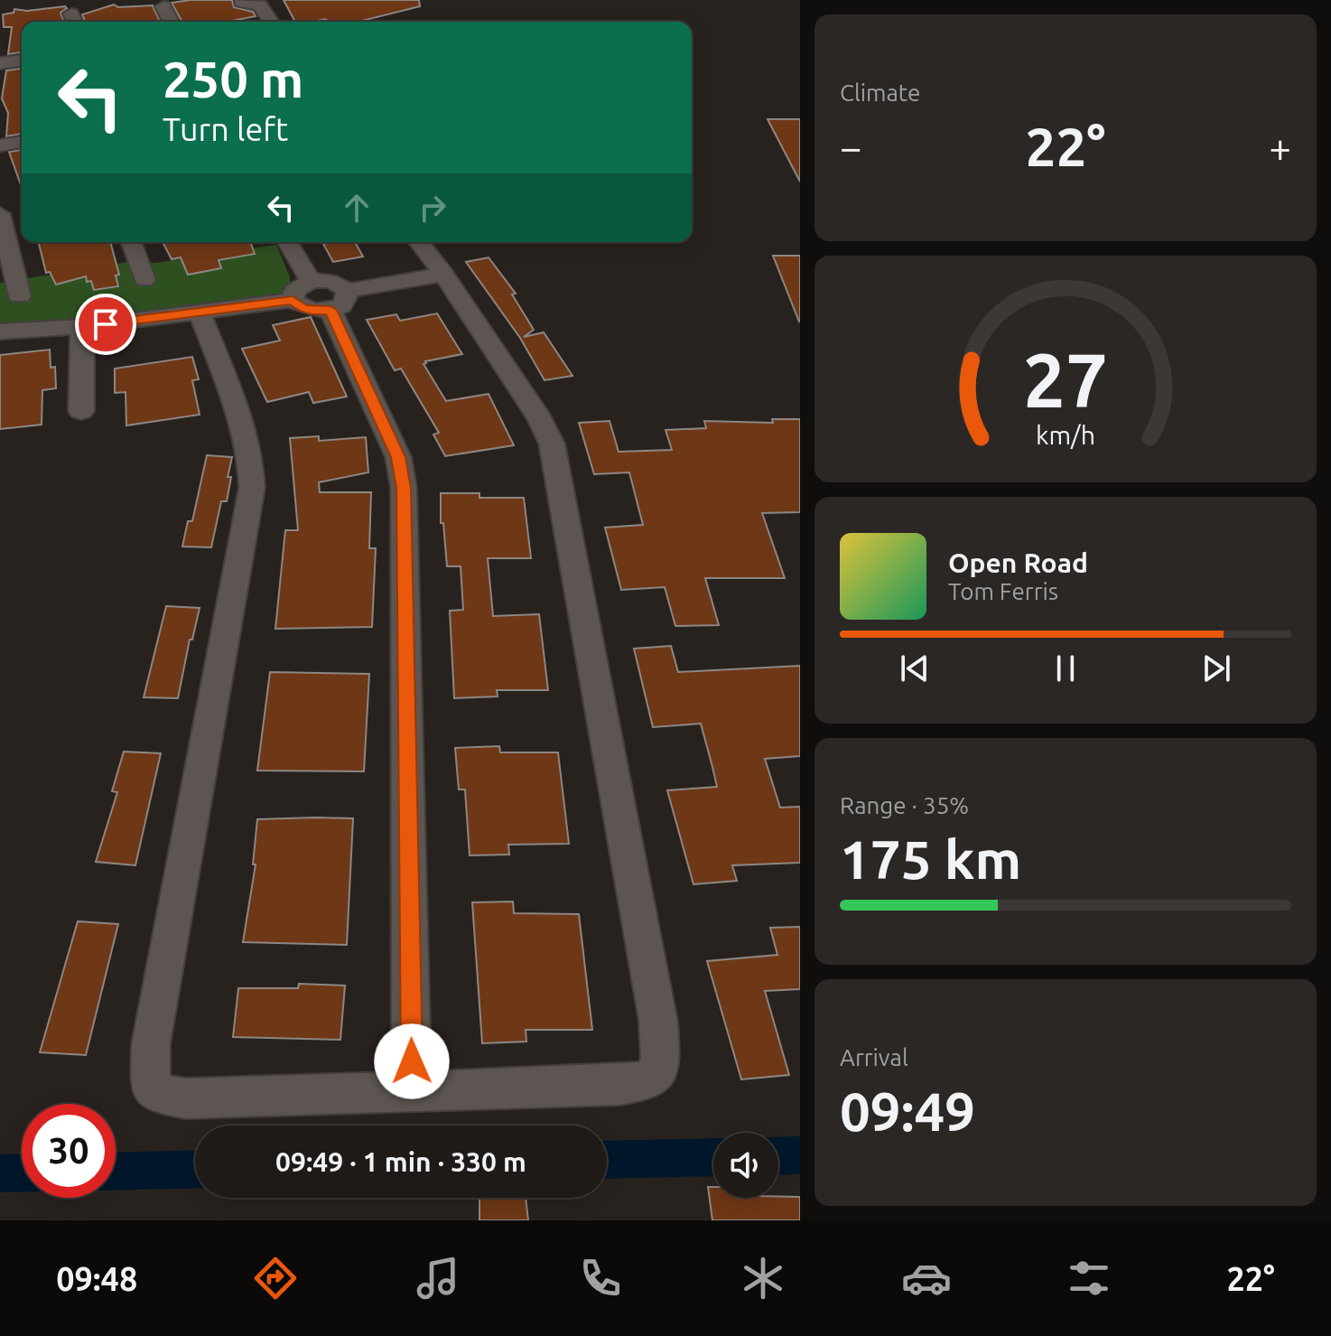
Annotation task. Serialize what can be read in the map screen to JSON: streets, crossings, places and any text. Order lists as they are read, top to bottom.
{
  "page": {
    "tile": [
      "Climate",
      ["Range · 35%", "175 km"],
      ["Arrival", "09:49"]
    ],
    "turn": ["250 m", "Turn left"],
    "heat": ["−", "22°", "+"],
    "song": ["Open Road", "Tom Ferris"],
    "limit": "30",
    "trip": "09:49 · 1 min · 330 m",
    "tabs": ["09:48", "22°"],
    "gauge": ["27", "km/h"]
  }
}
